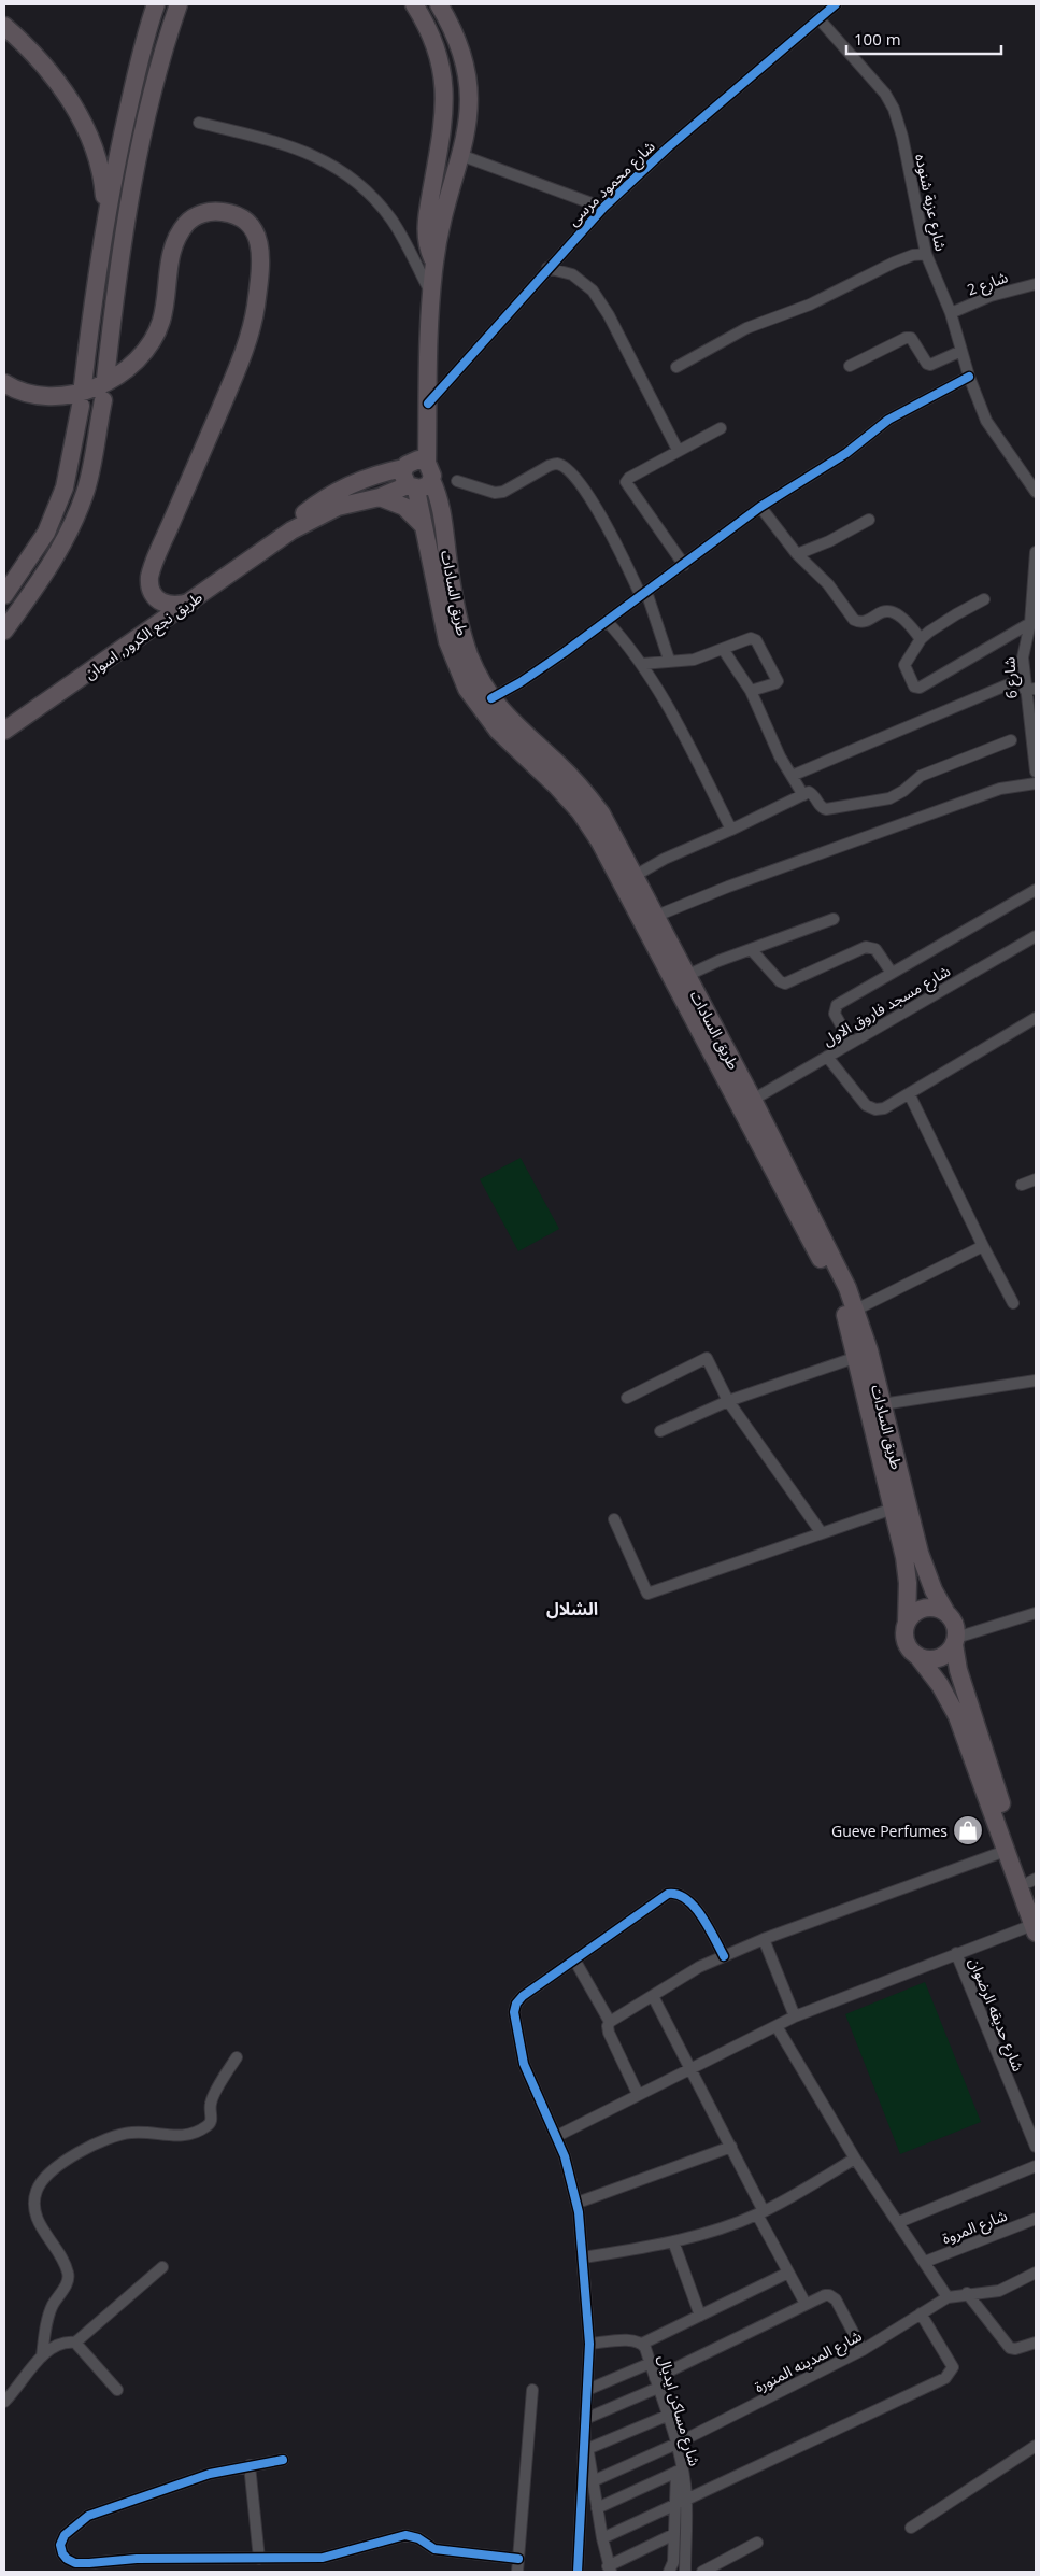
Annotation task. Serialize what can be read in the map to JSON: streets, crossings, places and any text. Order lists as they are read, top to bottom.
{
  "streets": {
    "main road": ["طريق السادات", "طريق نجع الكرور, اسوان"],
    "street": [
      "شارع محمود مرسى",
      "شارع عزبة شنوده",
      "شارع 2",
      "شارع 6",
      "شارع مسجد فاروق الاول",
      "شارع حديقه الرضوان",
      "شارع المروة",
      "شارع المدينه المنورة",
      "شارع مساكن ايديال"
    ]
  },
  "crossings": [
    ["شارع محمود مرسى", "شارع عزبة شنوده"],
    ["شارع عزبة شنوده", "شارع 2"],
    ["طريق السادات", "طريق نجع الكرور, اسوان"],
    ["طريق السادات", "شارع مسجد فاروق الاول"],
    ["شارع المدينه المنورة", "شارع مساكن ايديال"]
  ],
  "districts": ["الشلال"],
  "places": {
    "shop": ["Gueve Perfumes"]
  },
  "scale_bar": "100 m"
}
